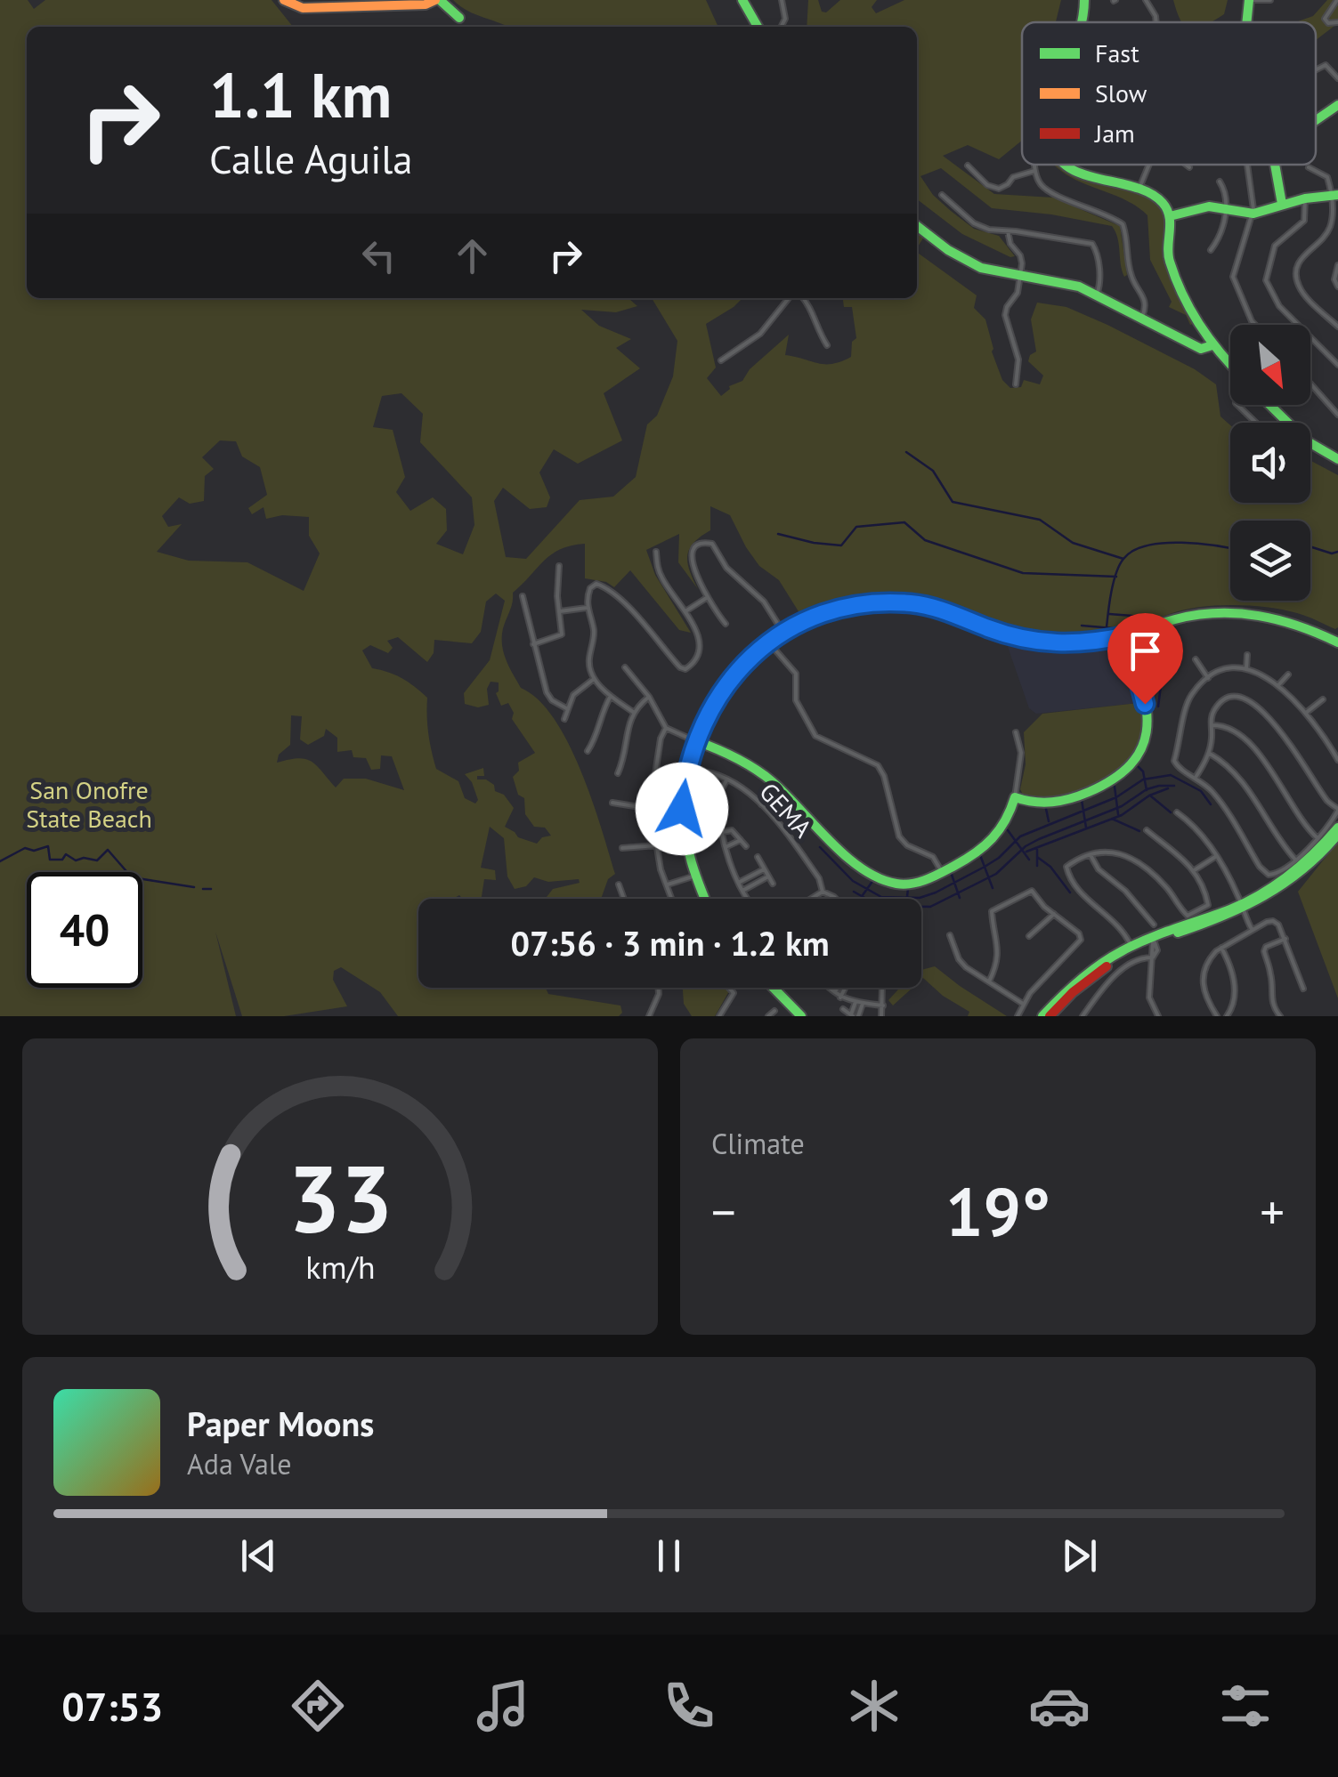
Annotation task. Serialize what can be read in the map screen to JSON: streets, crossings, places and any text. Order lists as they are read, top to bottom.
{
  "streets": {
    "street": ["GEMA"]
  },
  "parks": ["San Onofre State Beach"],
  "legend": ["Fast", "Slow", "Jam"],
  "north": "bottom right",
  "page": {
    "turn": ["1.1 km", "Calle Aguila"],
    "limit": "40",
    "trip": "07:56 · 3 min · 1.2 km",
    "tile": "Climate",
    "heat": ["−", "19°", "+"],
    "song": ["Paper Moons", "Ada Vale"],
    "tabs": "07:53",
    "gauge": ["33", "km/h"]
  }
}
